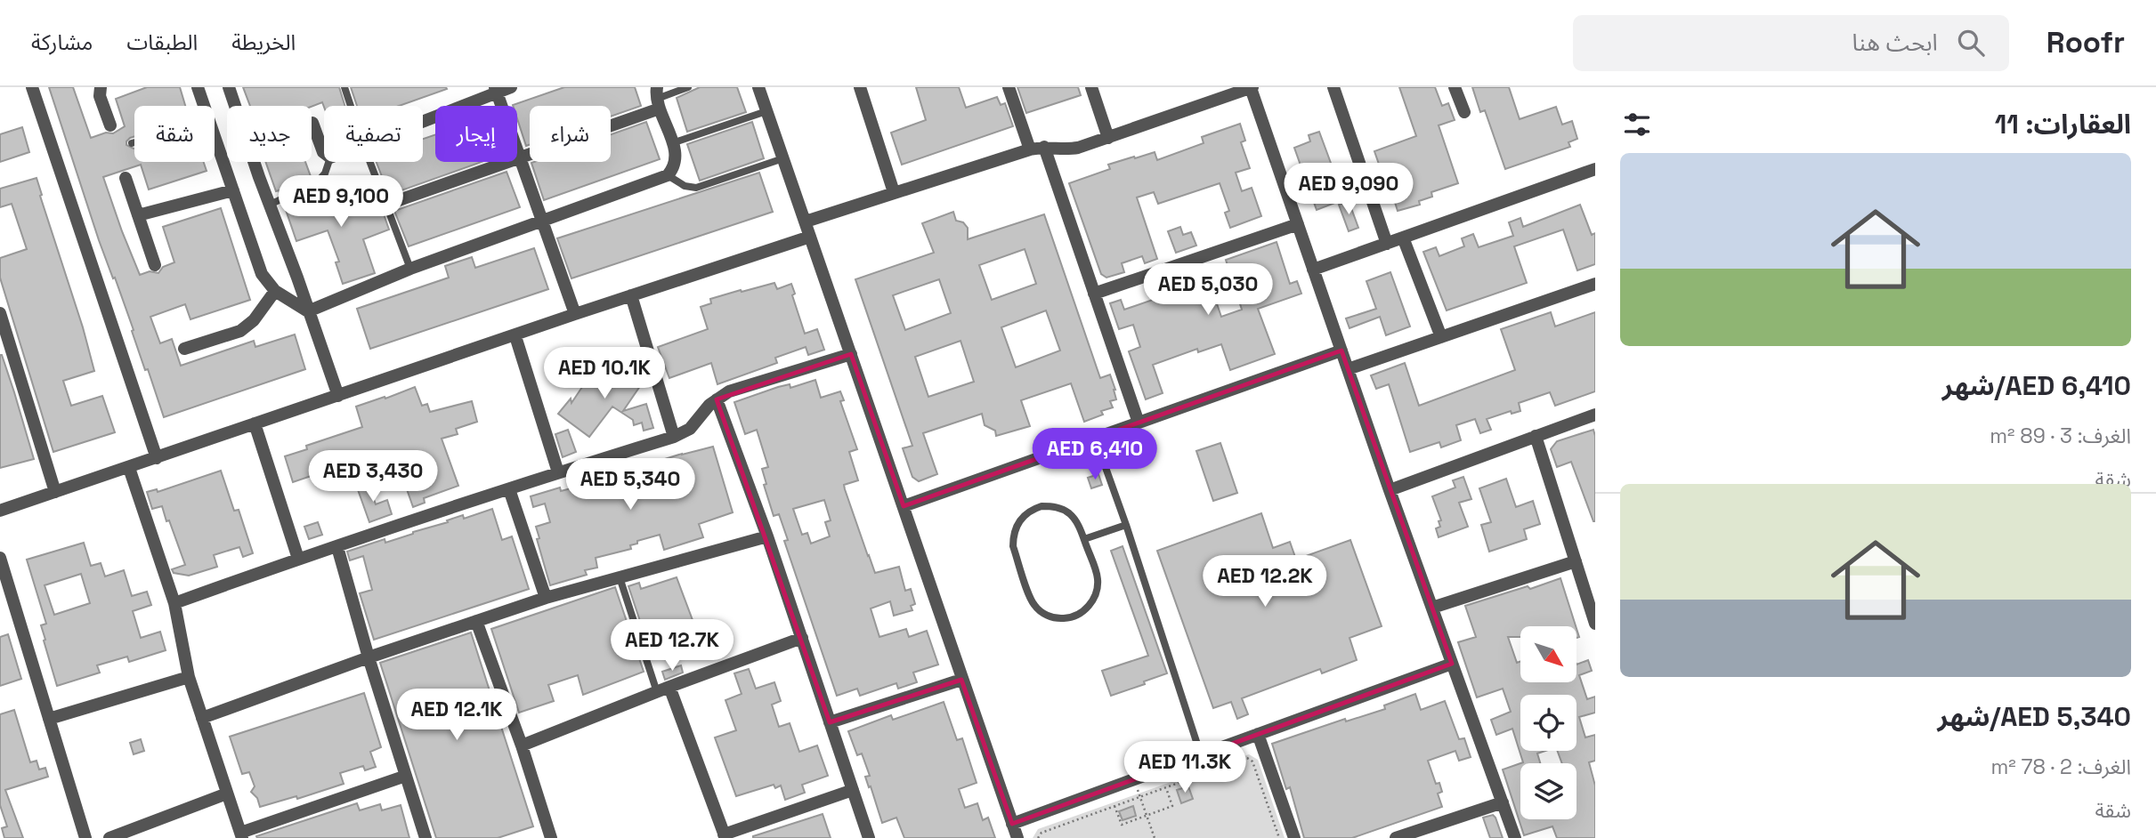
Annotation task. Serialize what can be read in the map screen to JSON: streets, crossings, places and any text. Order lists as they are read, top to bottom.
{
  "north": "bottom right",
  "page": {
    "header": "Roofr",
    "search": "ابحث هنا",
    "nav": ["الخريطة", "الطبقات", "مشاركة"],
    "heading": "العقارات: 11",
    "chip": [
      "شراء",
      "إيجار",
      "تصفية",
      "جديد",
      "شقة"
    ],
    "list": [
      {
        "name": "AED 6,410/شهر",
        "note": "الغرف: 3 · 89 m² · شقة"
      },
      {
        "name": "AED 5,340/شهر",
        "note": "الغرف: 2 · 78 m² · شقة"
      }
    ],
    "price": [
      "AED 9,090",
      "AED 9,100",
      "AED 5,030",
      "AED 10.1K",
      "AED 6,410",
      "AED 3,430",
      "AED 5,340",
      "AED 12.2K",
      "AED 12.7K",
      "AED 12.1K",
      "AED 11.3K"
    ]
  }
}
